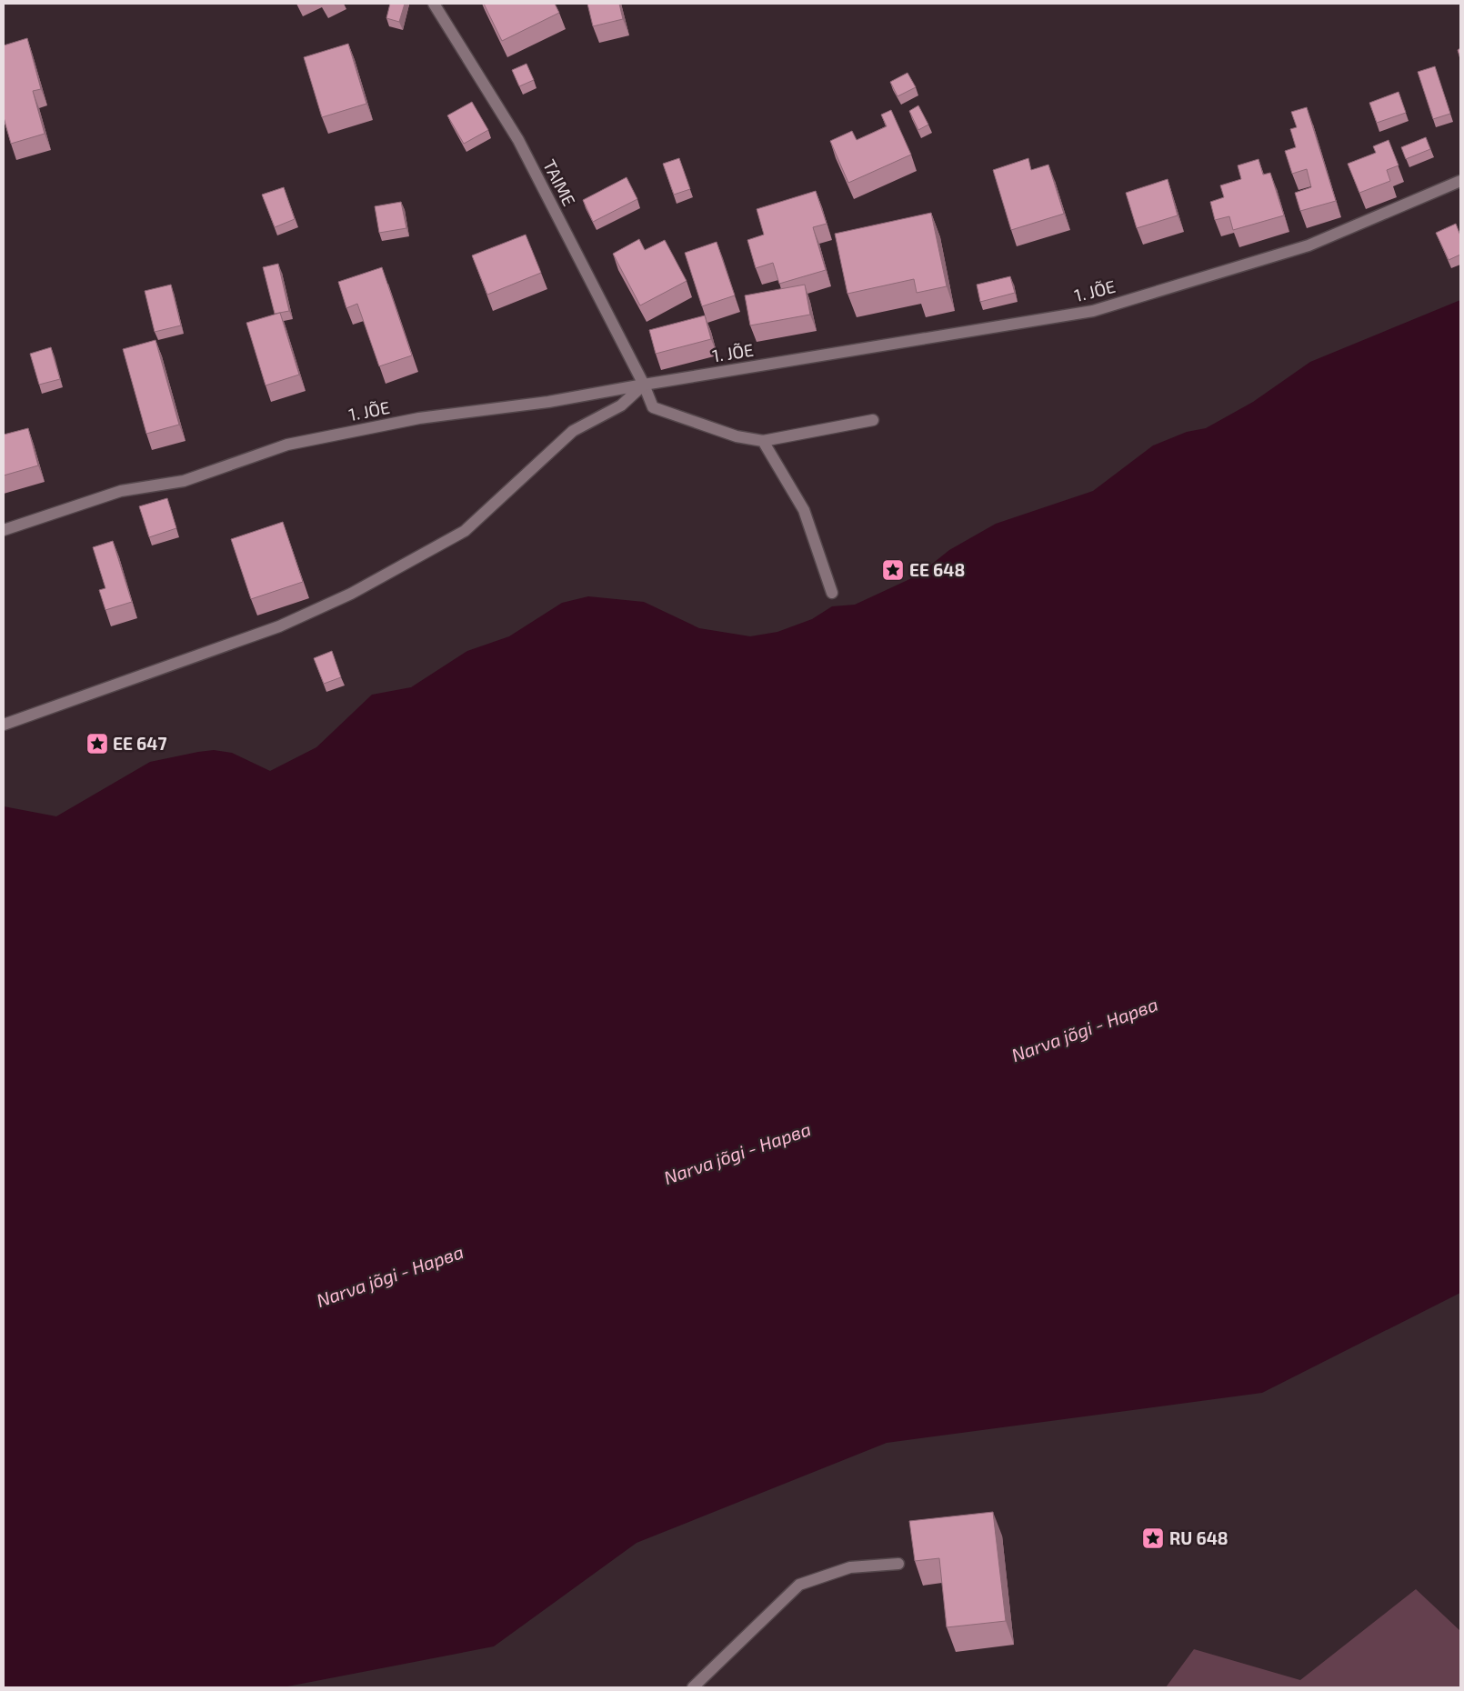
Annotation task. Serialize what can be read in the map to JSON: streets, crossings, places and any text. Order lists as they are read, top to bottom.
{
  "streets": {
    "street": ["TAIME", "1. JÕE"]
  },
  "crossings": [
    ["TAIME", "1. JÕE"]
  ],
  "water": ["Narva jõgi - Нарва"],
  "places": {
    "place": ["EE 648", "EE 647", "RU 648"]
  }
}
